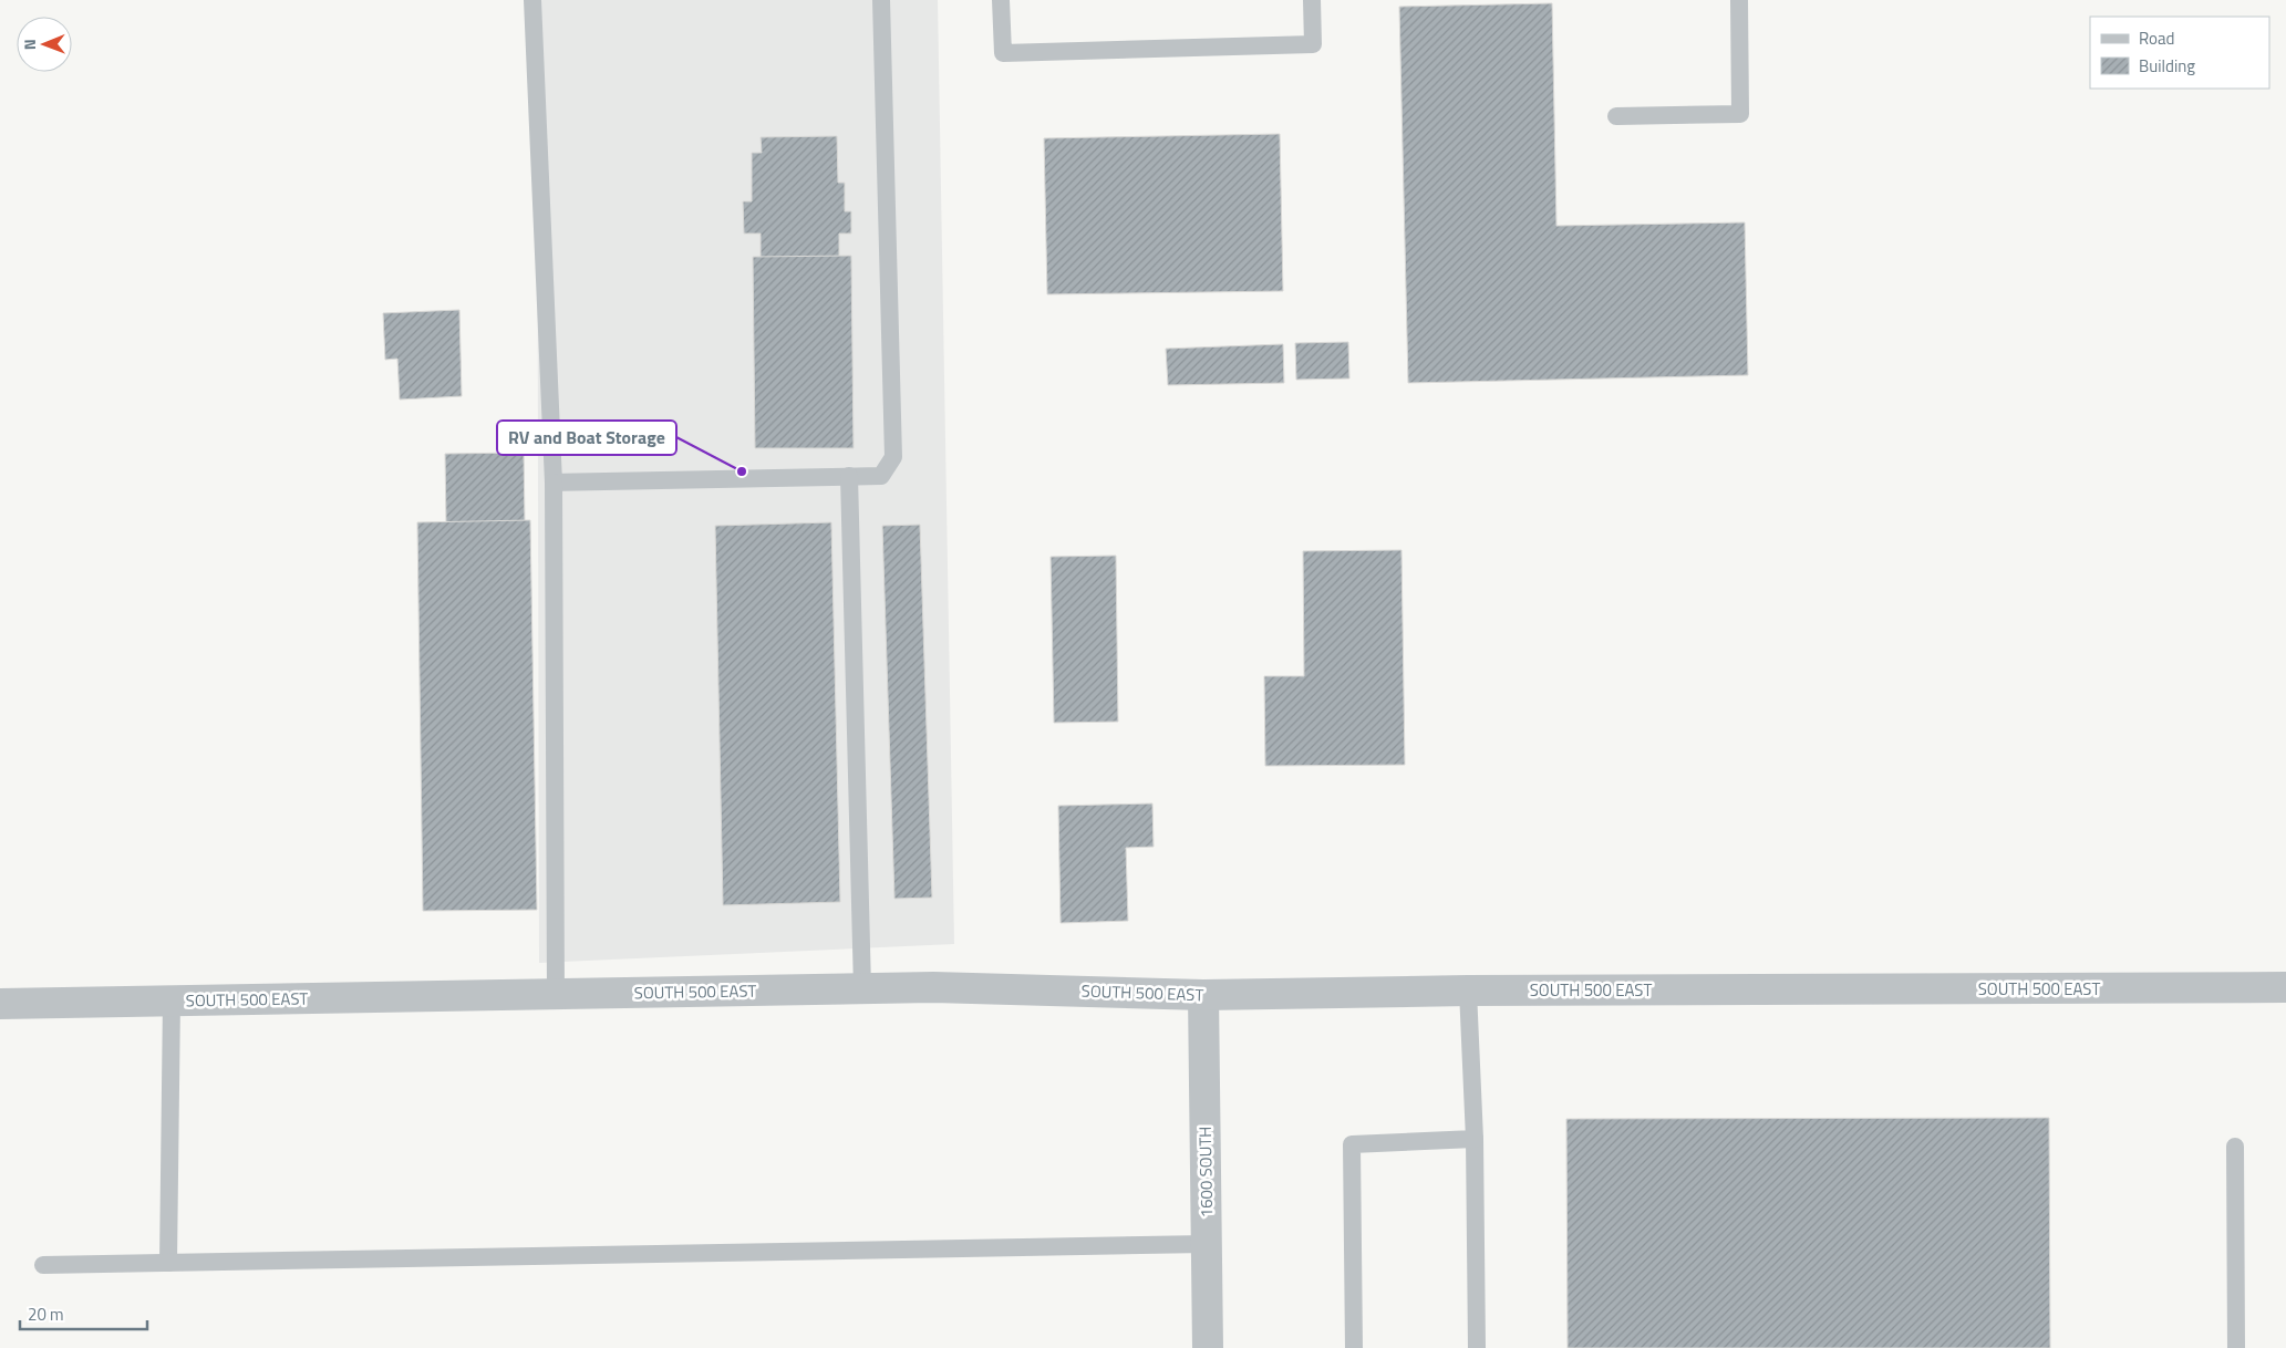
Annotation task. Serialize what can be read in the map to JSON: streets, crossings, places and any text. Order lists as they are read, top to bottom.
{
  "streets": {
    "street": ["SOUTH 500 EAST", "1600 SOUTH"]
  },
  "crossings": [
    ["SOUTH 500 EAST", "1600 SOUTH"]
  ],
  "places": ["RV and Boat Storage"],
  "legend": ["Road", "Building"],
  "scale_bar": "20 m",
  "north": "left"
}
